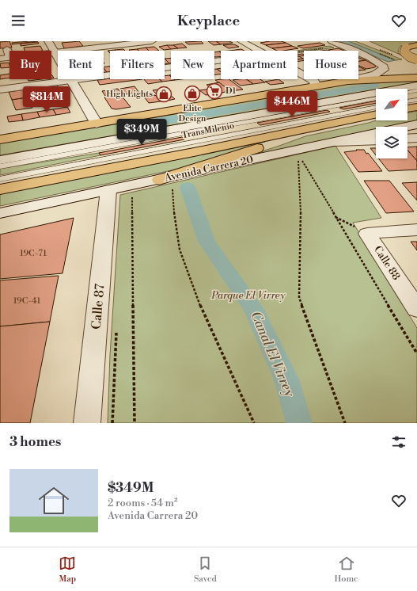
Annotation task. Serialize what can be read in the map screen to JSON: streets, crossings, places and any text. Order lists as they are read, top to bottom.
{
  "streets": {
    "highway": ["Avenida Carrera 20"],
    "street": ["Calle 88", "Calle 87"],
    "lane": ["TransMilenio"]
  },
  "crossings": [
    ["Avenida Carrera 20", "Calle 87"]
  ],
  "water": ["Canal El Virrey"],
  "parks": ["Parque El Virrey"],
  "places": {
    "supermarket": ["D1"],
    "shop": ["Elite Design", "High Lights"]
  },
  "house_numbers": ["19C-71", "19C-41"],
  "north": "top right",
  "page": {
    "header": "Keyplace",
    "chip": [
      "Buy",
      "Rent",
      "Filters",
      "New",
      "Apartment",
      "House"
    ],
    "price": ["$814M", "$446M", "$349M"],
    "heading": "3 homes",
    "list": [
      {
        "name": "$349M",
        "note": "2 rooms · 54 m² · Avenida Carrera 20"
      }
    ],
    "tabs": ["Map", "Saved", "Home"]
  }
}
